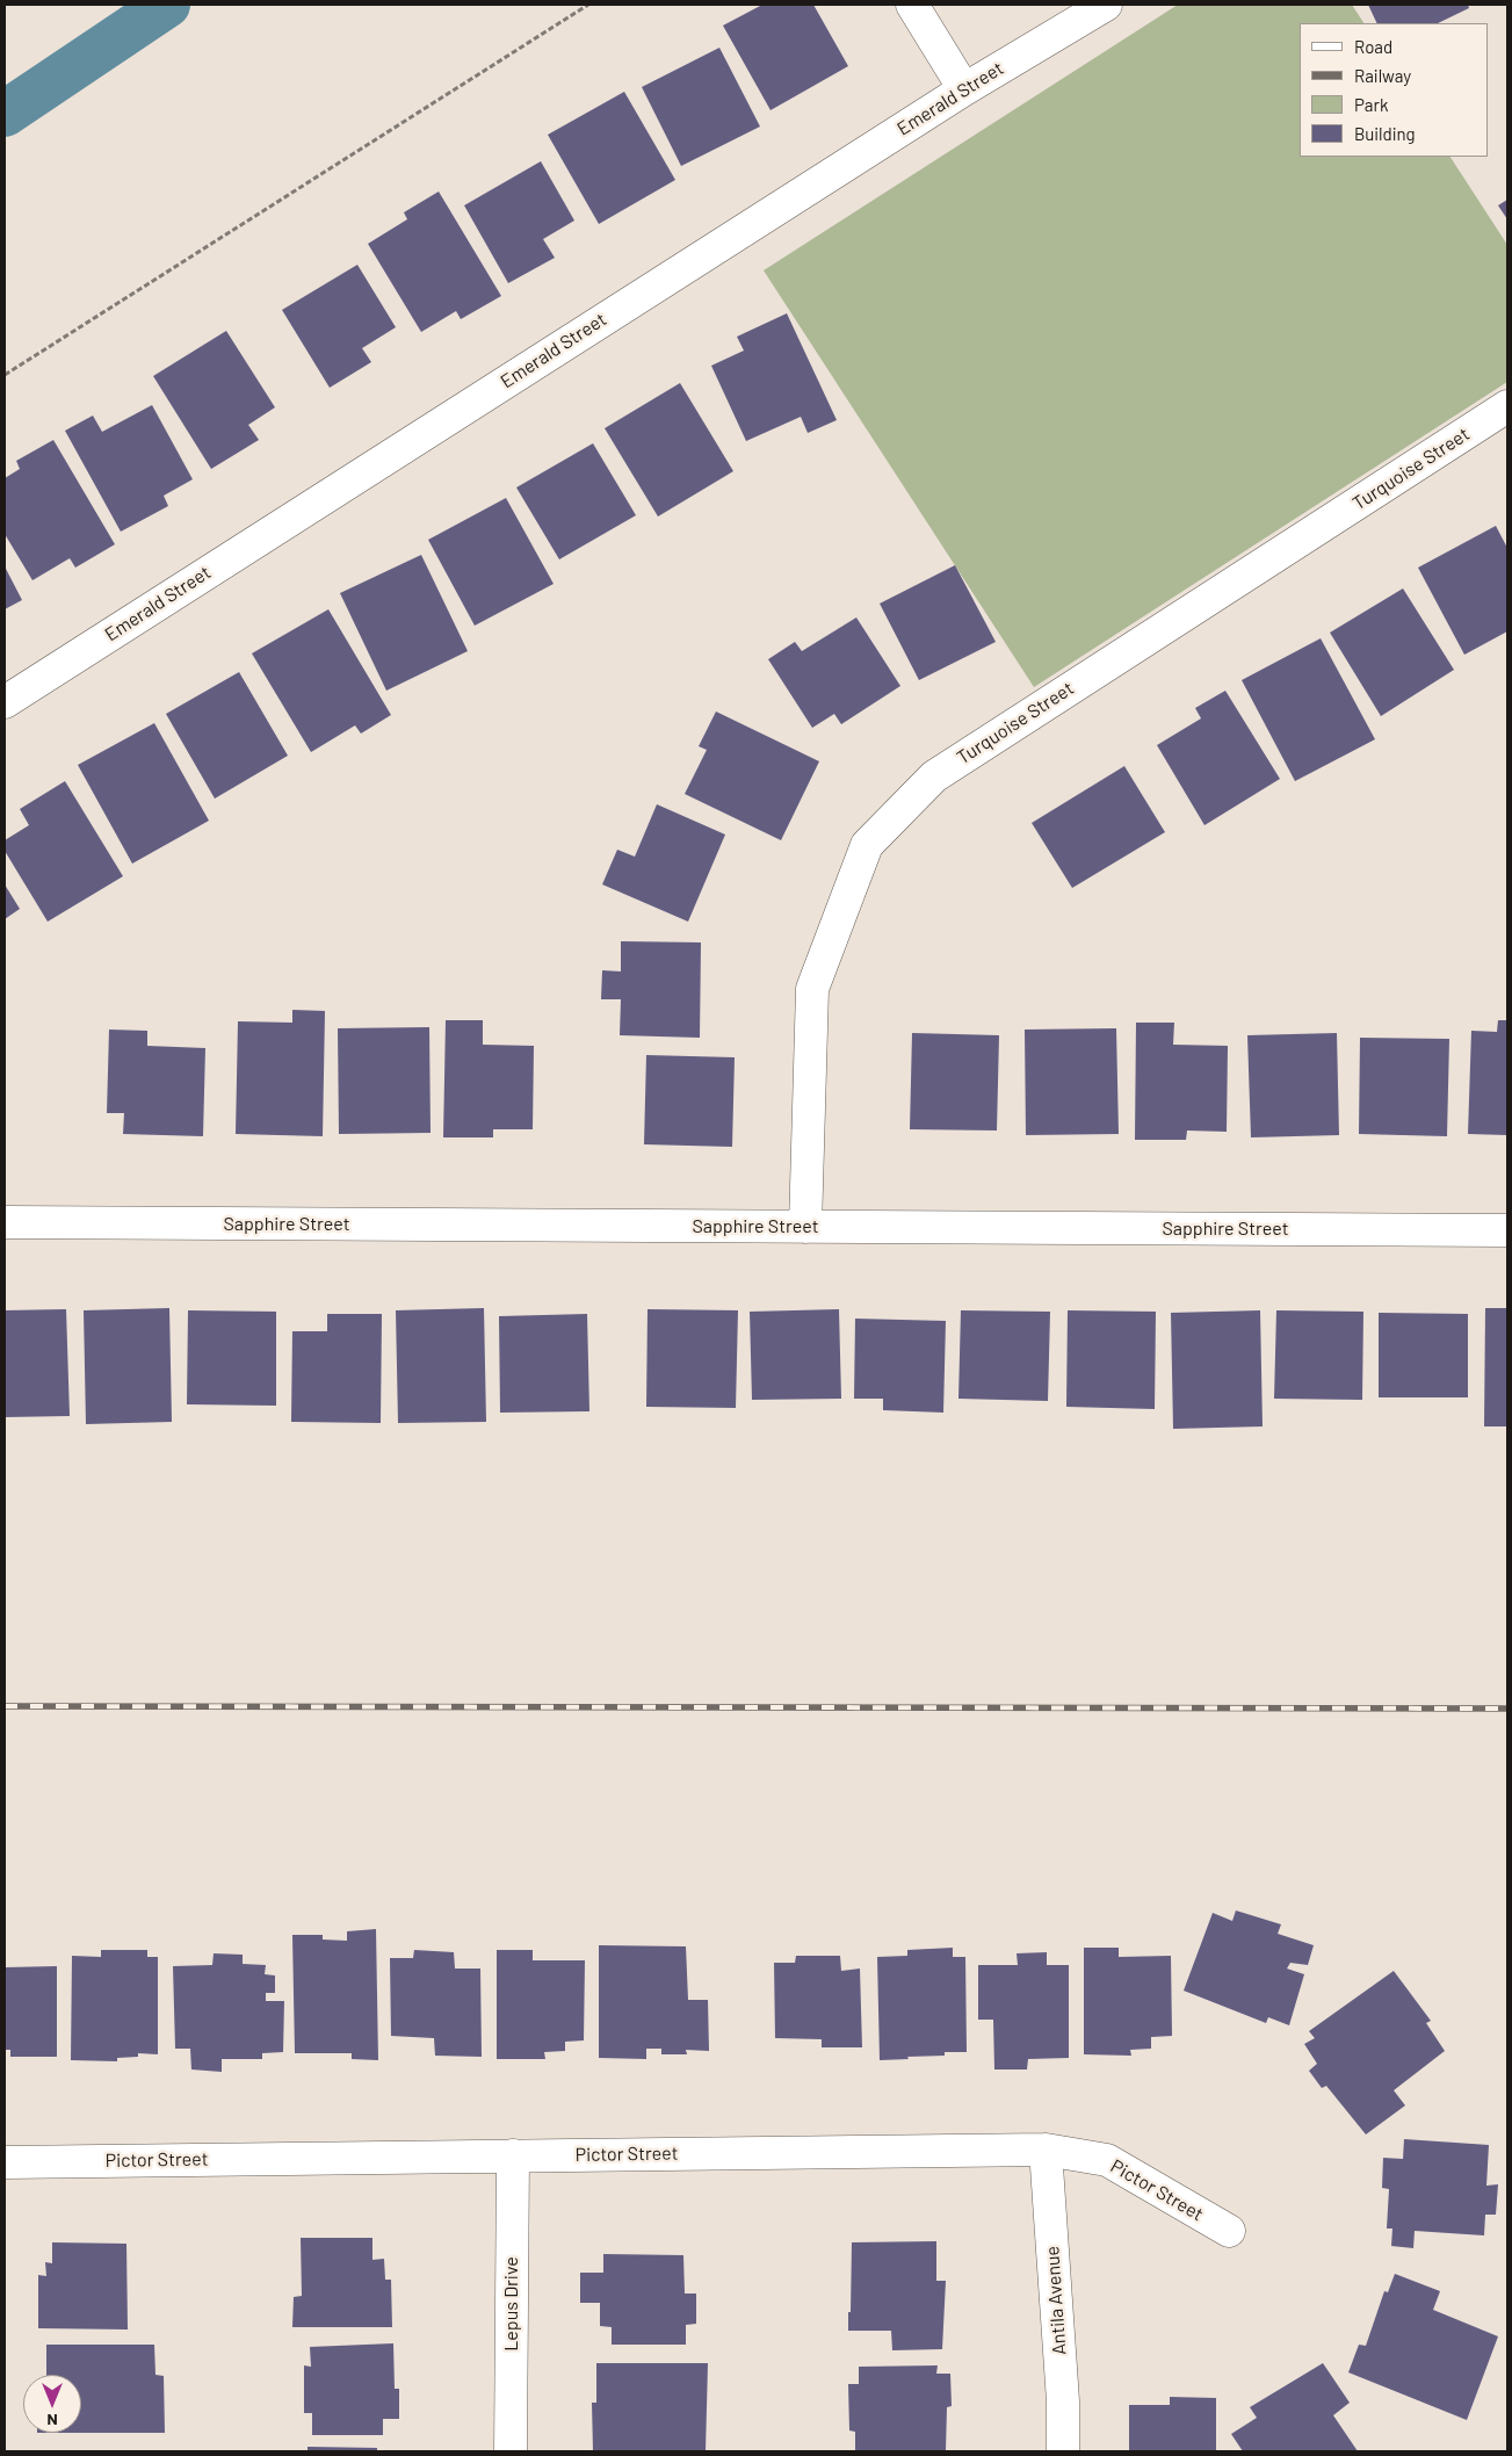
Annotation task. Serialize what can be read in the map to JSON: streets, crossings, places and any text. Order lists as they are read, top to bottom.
{
  "streets": {
    "street": [
      "Emerald Street",
      "Turquoise Street",
      "Sapphire Street",
      "Pictor Street",
      "Antila Avenue",
      "Lepus Drive"
    ]
  },
  "crossings": [
    ["Turquoise Street", "Sapphire Street"],
    ["Pictor Street", "Antila Avenue"],
    ["Pictor Street", "Lepus Drive"]
  ],
  "legend": [
    "Road",
    "Railway",
    "Park",
    "Building"
  ],
  "north": "bottom"
}
